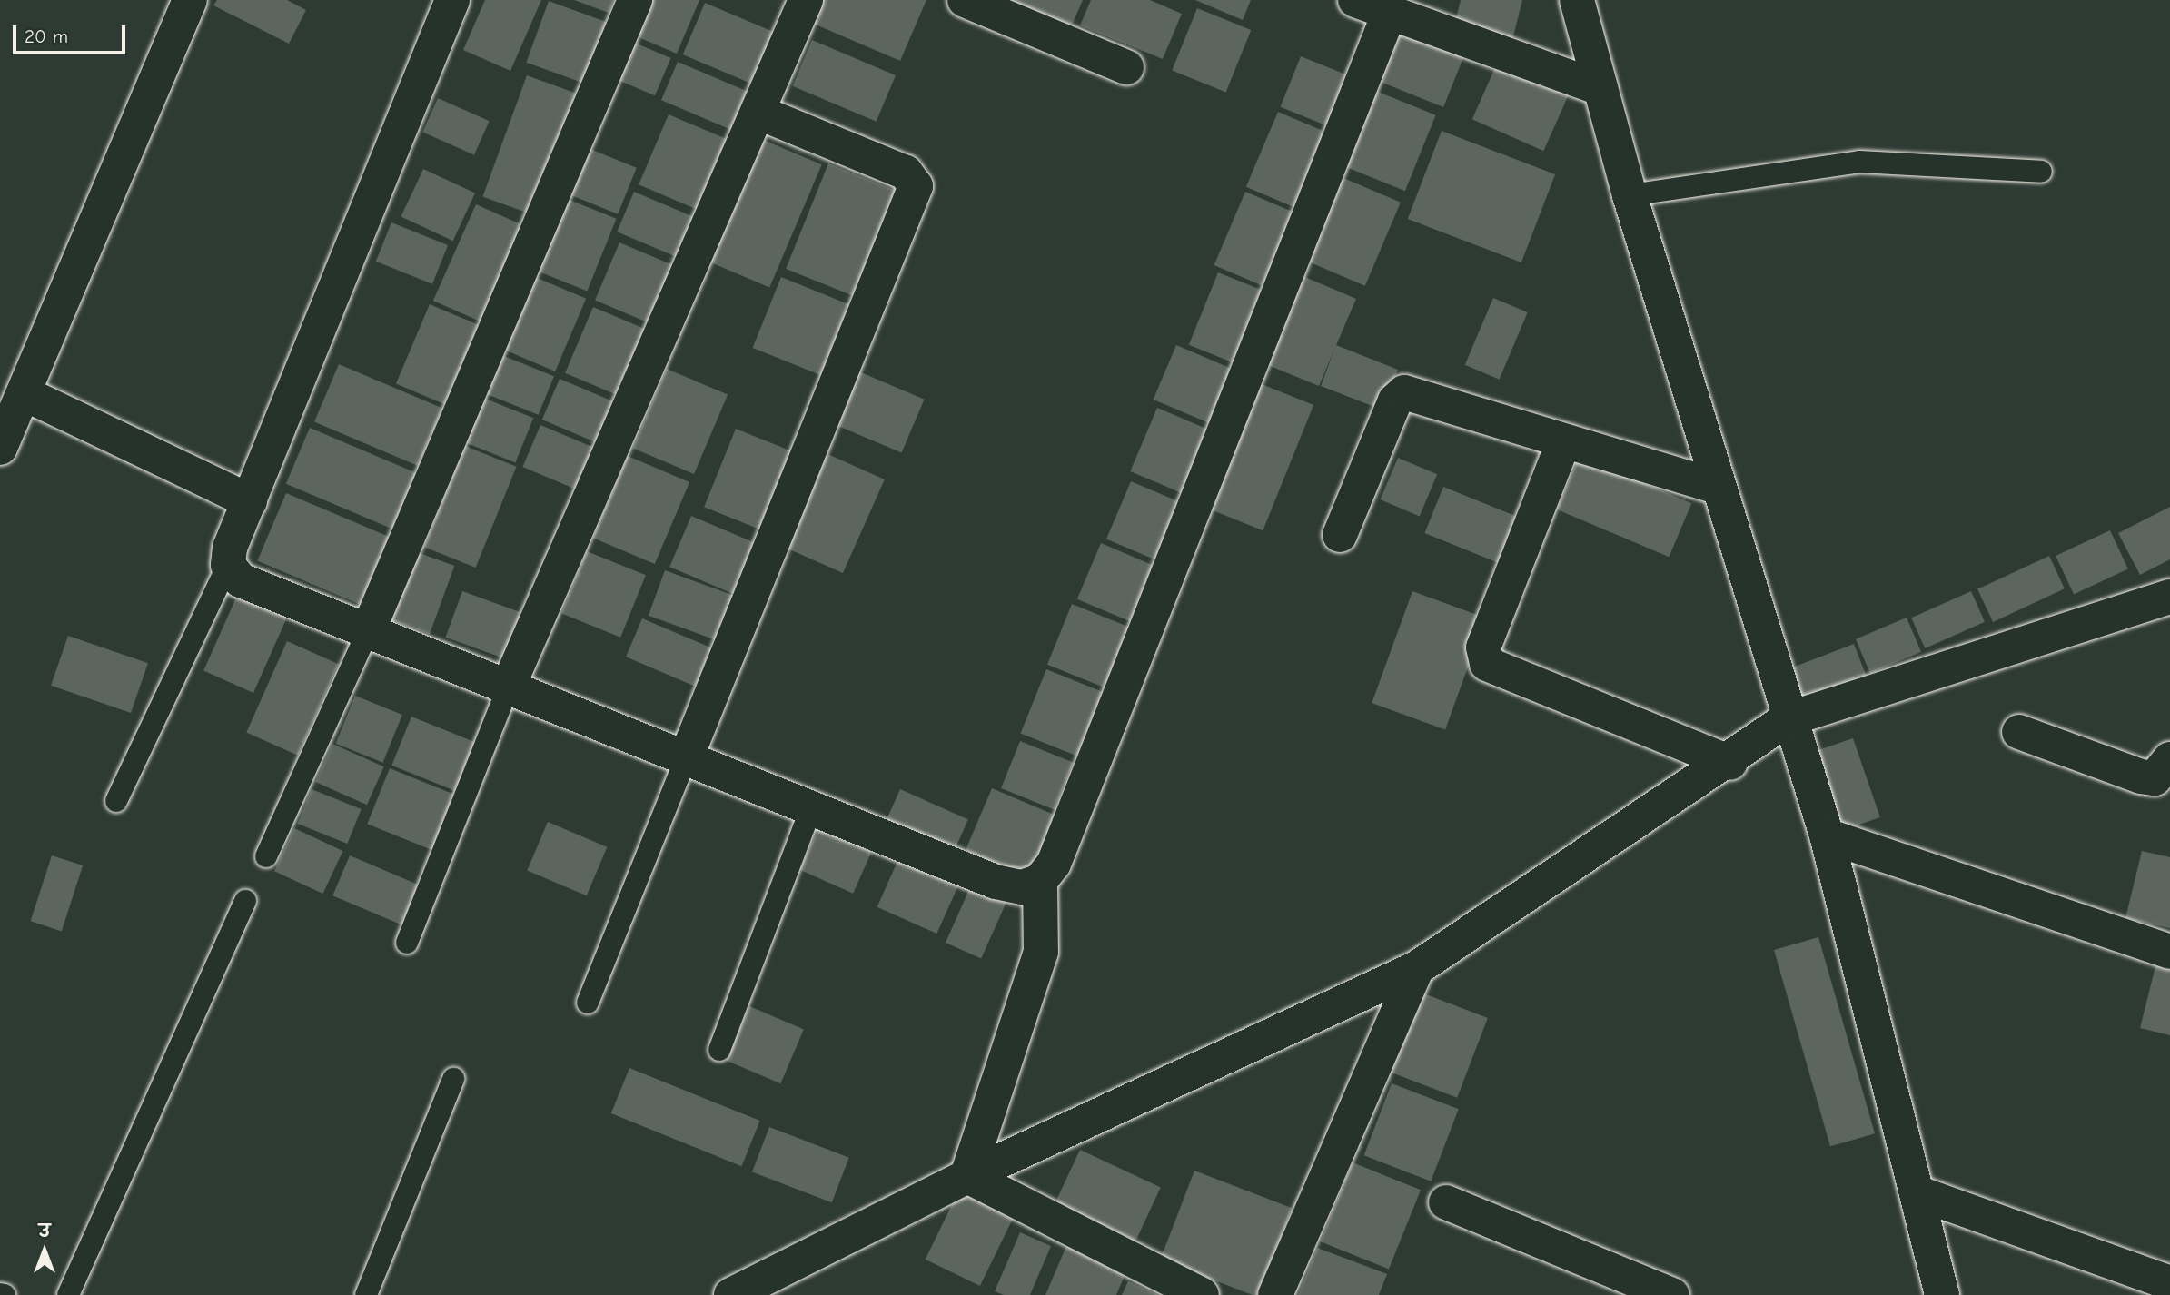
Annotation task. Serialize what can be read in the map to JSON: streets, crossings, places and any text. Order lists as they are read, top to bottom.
{
  "scale_bar": "20 m",
  "north": "top"
}
